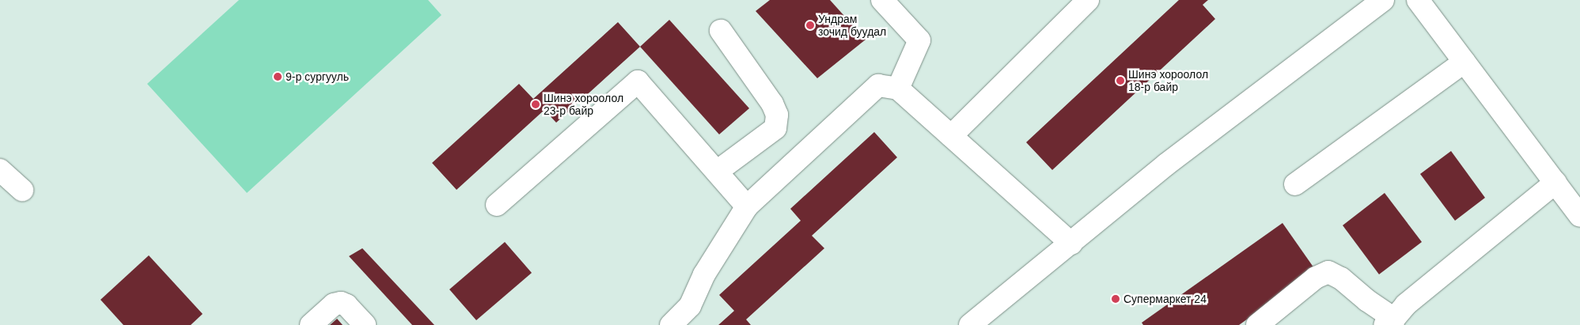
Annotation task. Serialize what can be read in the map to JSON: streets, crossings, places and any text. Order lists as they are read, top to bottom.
{
  "places": [
    "Ундрам зочид буудал",
    "9-р сургууль",
    "Шинэ хороолол 18-р байр",
    "Шинэ хороолол 23-р байр",
    "Супермаркет 24"
  ]
}
